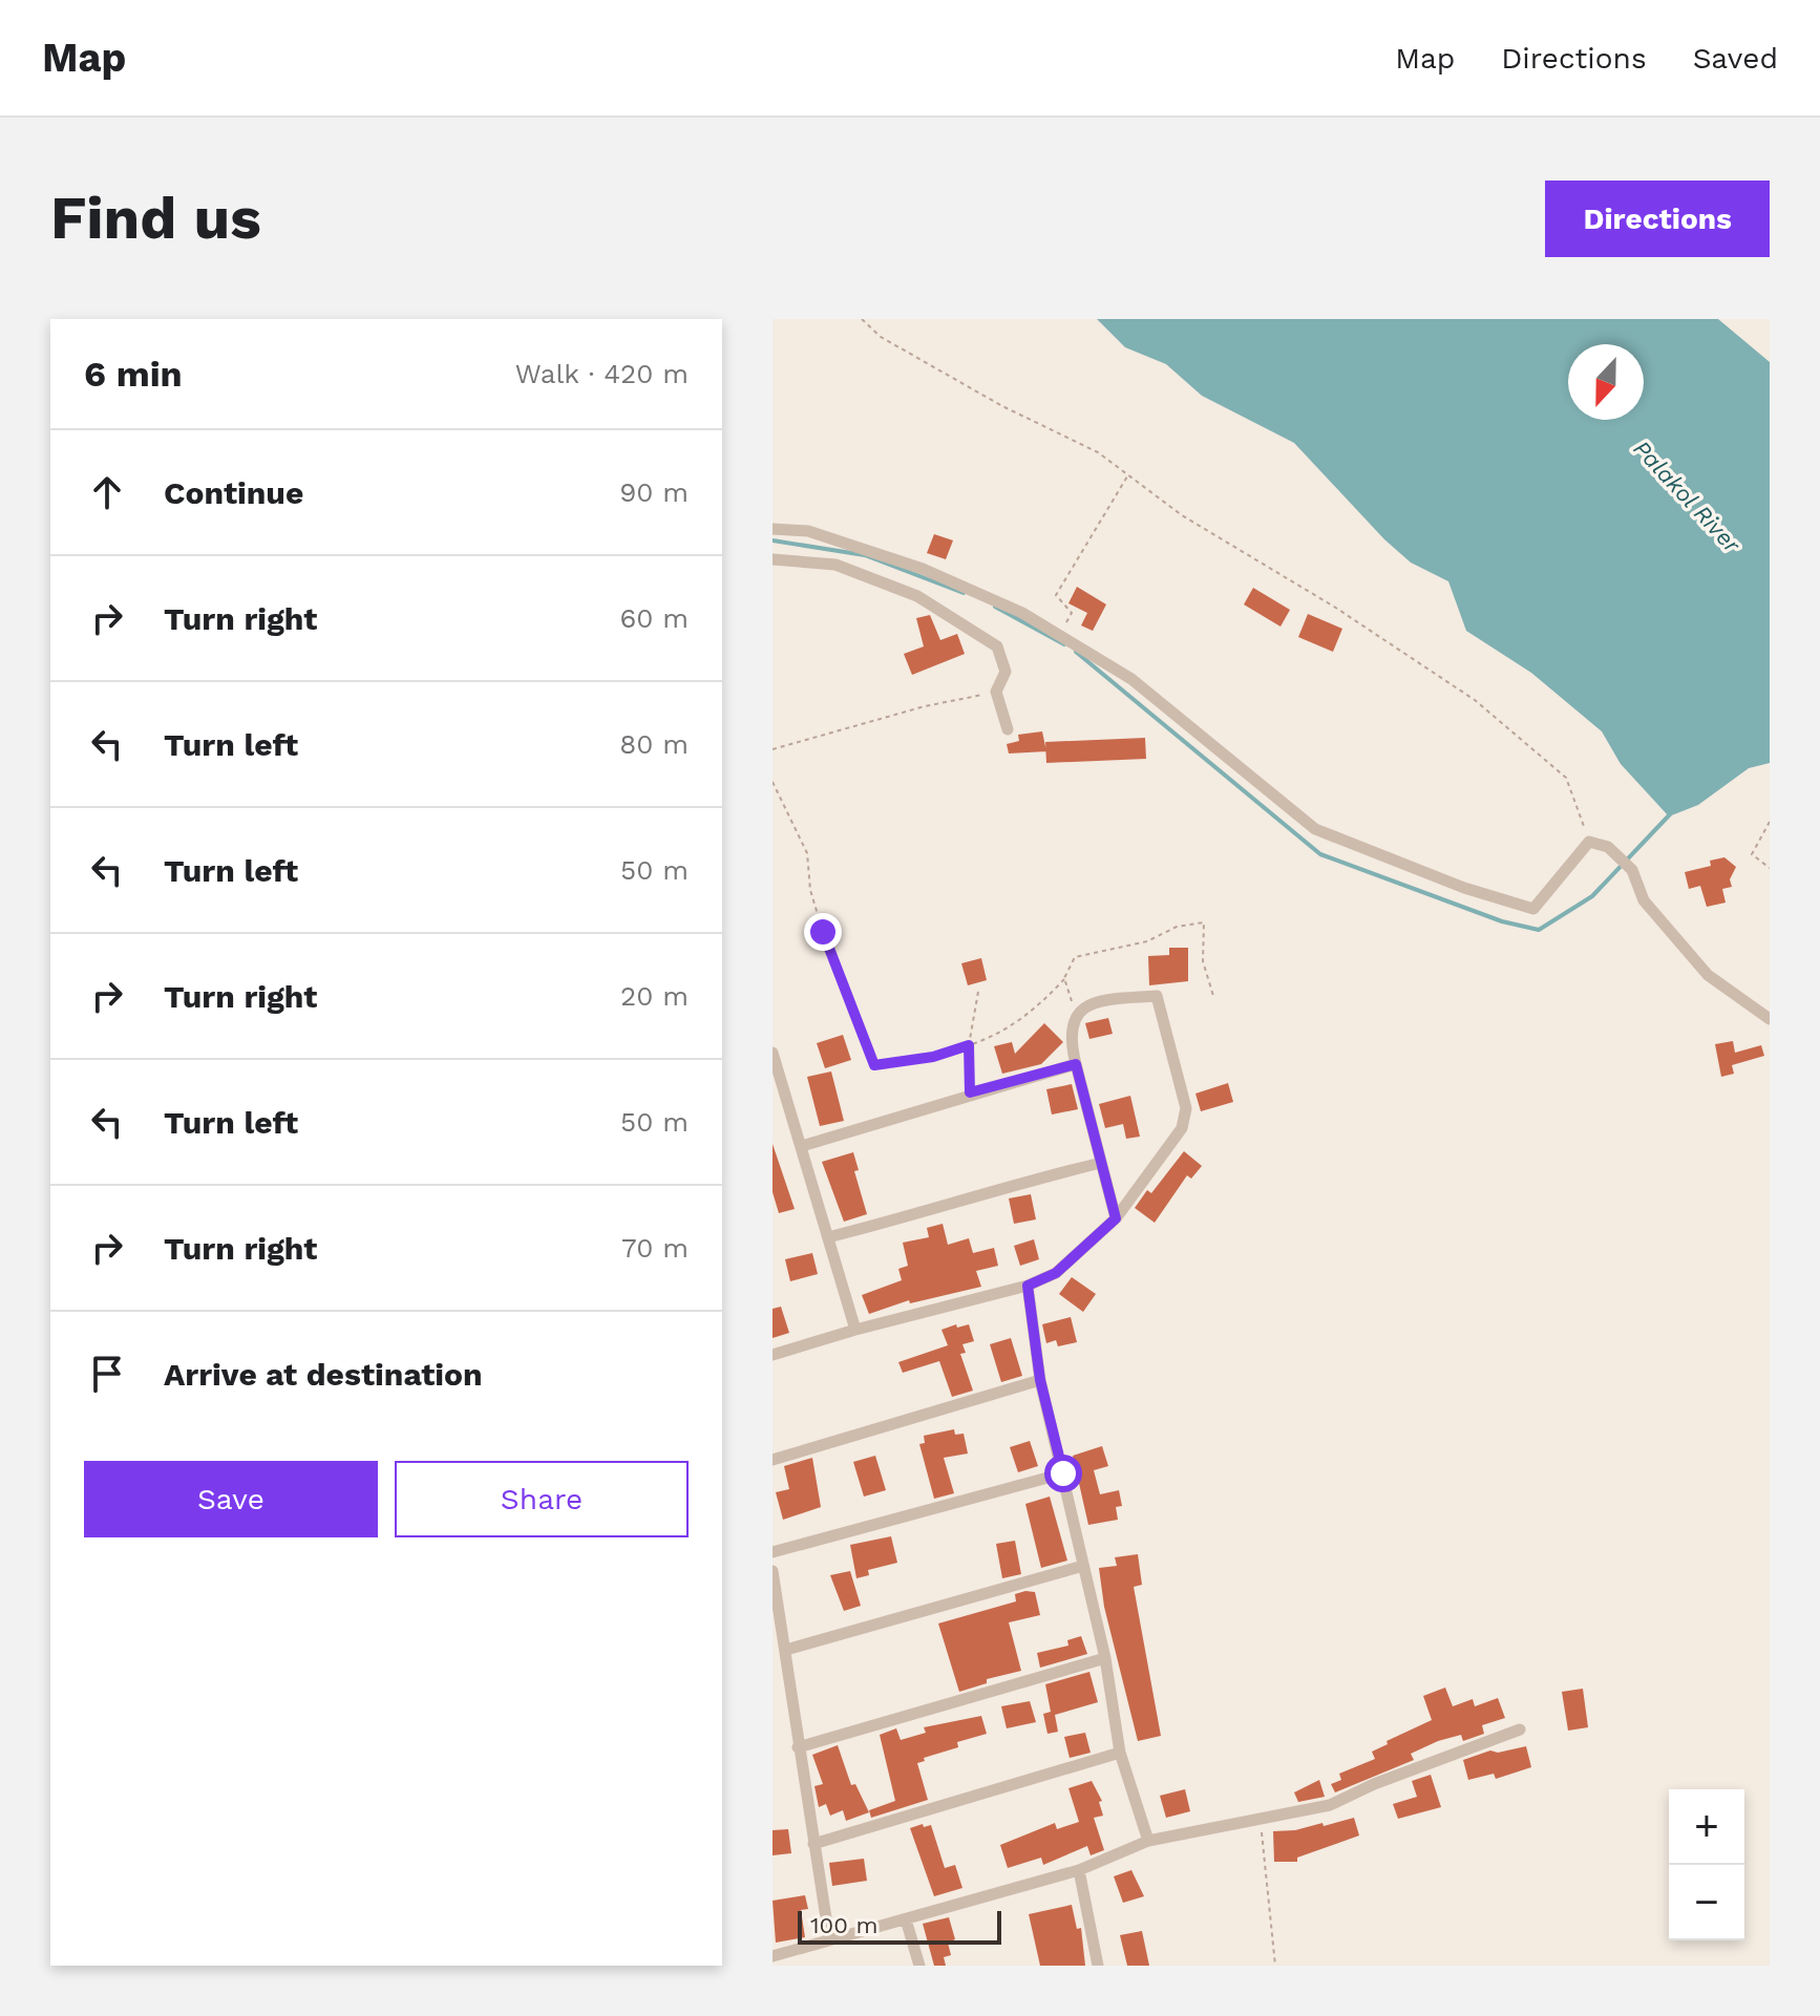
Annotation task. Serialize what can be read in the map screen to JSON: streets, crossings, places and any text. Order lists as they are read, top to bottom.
{
  "water": ["Palakol River"],
  "scale_bar": "100 m",
  "north": "bottom",
  "page": {
    "header": "Map",
    "nav": ["Map", "Directions", "Saved"],
    "buttons": [
      "Directions",
      ["Save", "Share"]
    ],
    "title": "Find us",
    "heading": ["6 min", "Walk · 420 m"],
    "list": [
      ["Continue", "90 m"],
      ["Turn right", "60 m"],
      ["Turn left", "80 m"],
      ["Turn left", "50 m"],
      ["Turn right", "20 m"],
      ["Turn left", "50 m"],
      ["Turn right", "70 m"],
      "Arrive at destination"
    ],
    "map_buttons": ["+", "−"],
    "scale": "100 m"
  }
}
